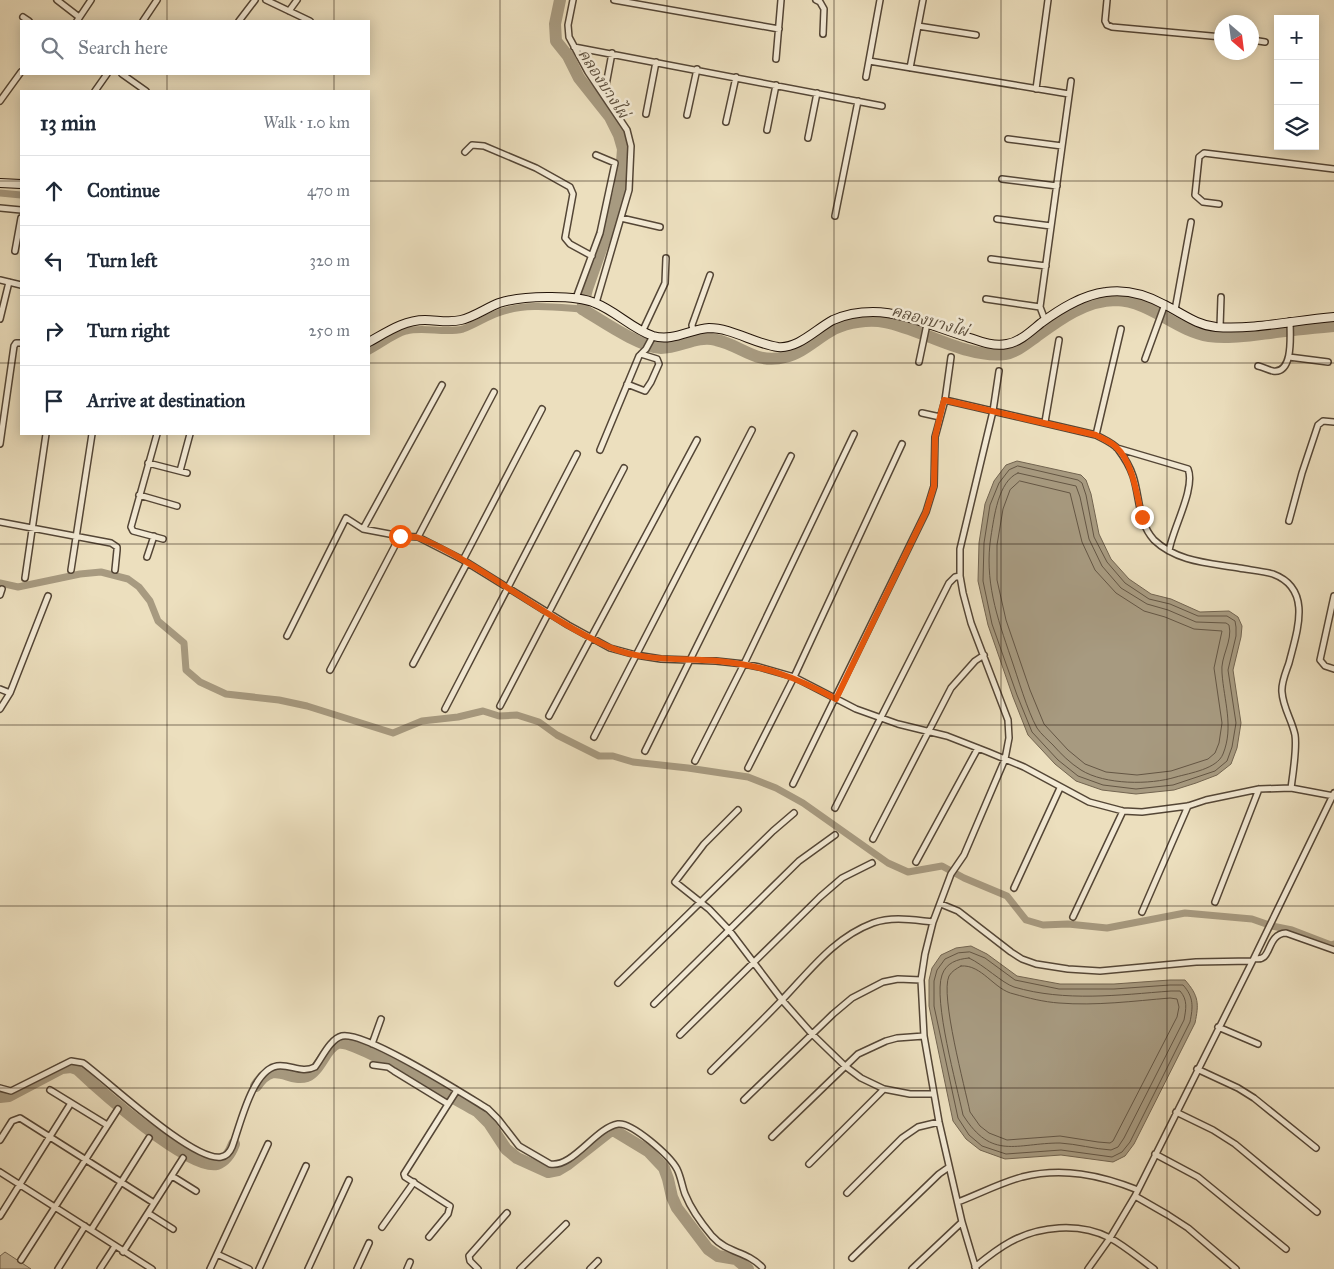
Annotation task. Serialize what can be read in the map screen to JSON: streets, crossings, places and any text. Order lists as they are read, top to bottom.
{
  "water": ["คลองบางไผ่"],
  "north": "bottom right",
  "page": {
    "map_buttons": ["+", "−"],
    "search": "Search here",
    "heading": ["13 min", "Walk · 1.0 km"],
    "list": [
      ["Continue", "470 m"],
      ["Turn left", "320 m"],
      ["Turn right", "250 m"],
      "Arrive at destination"
    ]
  }
}
